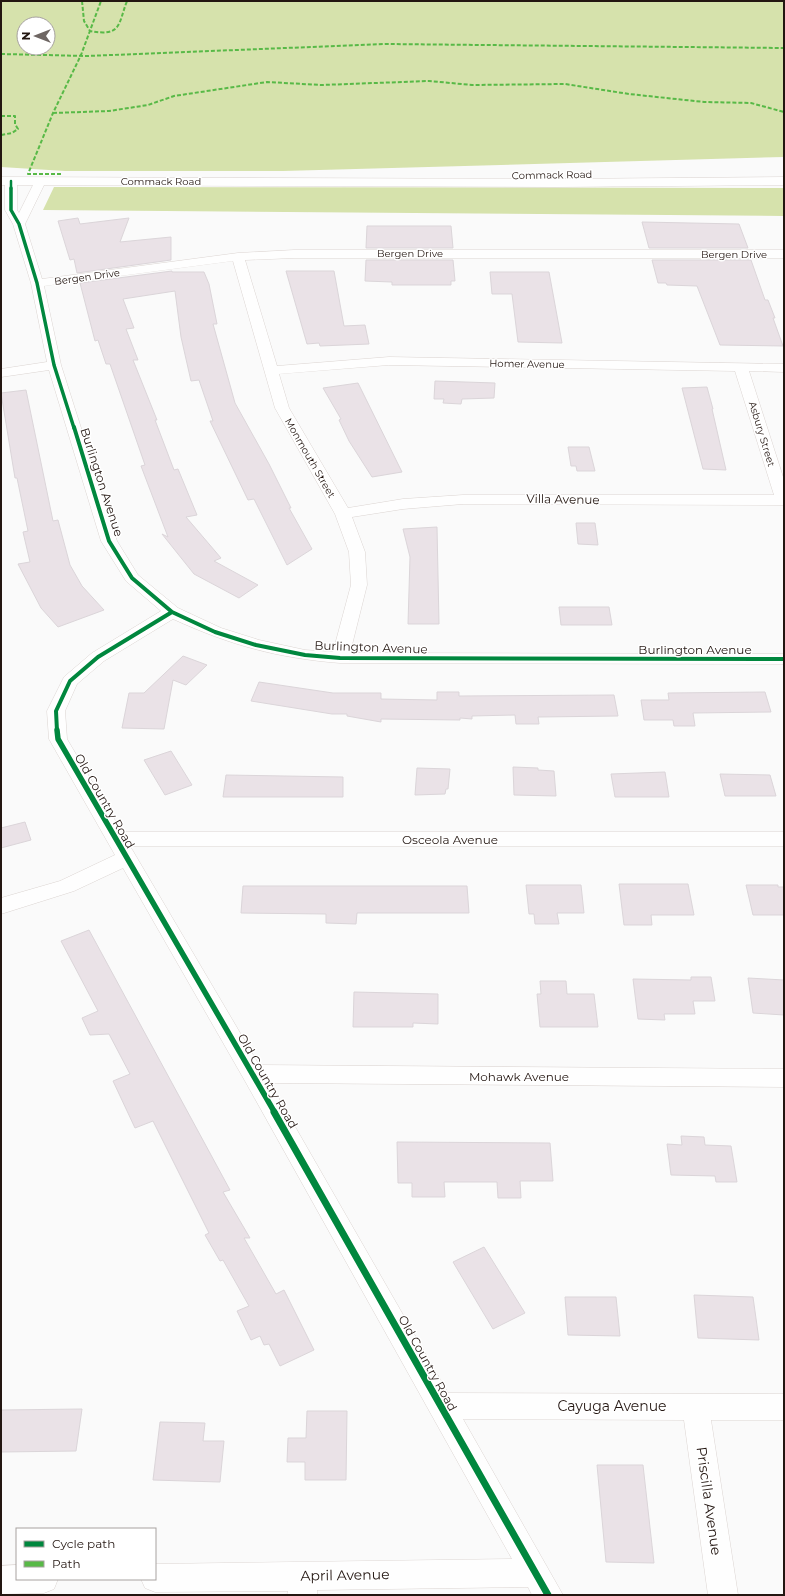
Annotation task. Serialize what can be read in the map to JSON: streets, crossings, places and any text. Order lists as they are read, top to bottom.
{
  "streets": {
    "main road": ["Commack Road"],
    "street": [
      "Bergen Drive",
      "Homer Avenue",
      "Asbury Street",
      "Monmouth Street",
      "Burlington Avenue",
      "Villa Avenue",
      "Old Country Road",
      "Osceola Avenue",
      "Mohawk Avenue",
      "Cayuga Avenue",
      "Priscilla Avenue",
      "April Avenue"
    ]
  },
  "crossings": [
    ["Commack Road", "Burlington Avenue"],
    ["Bergen Drive", "Monmouth Street"],
    ["Bergen Drive", "Burlington Avenue"],
    ["Homer Avenue", "Asbury Street"],
    ["Homer Avenue", "Monmouth Street"],
    ["Asbury Street", "Villa Avenue"],
    ["Monmouth Street", "Burlington Avenue"],
    ["Monmouth Street", "Villa Avenue"],
    ["Burlington Avenue", "Old Country Road"],
    ["Old Country Road", "Osceola Avenue"],
    ["Old Country Road", "Mohawk Avenue"],
    ["Old Country Road", "Cayuga Avenue"],
    ["Old Country Road", "April Avenue"],
    ["Cayuga Avenue", "Priscilla Avenue"]
  ],
  "legend": ["Cycle path", "Path"],
  "north": "left"
}
